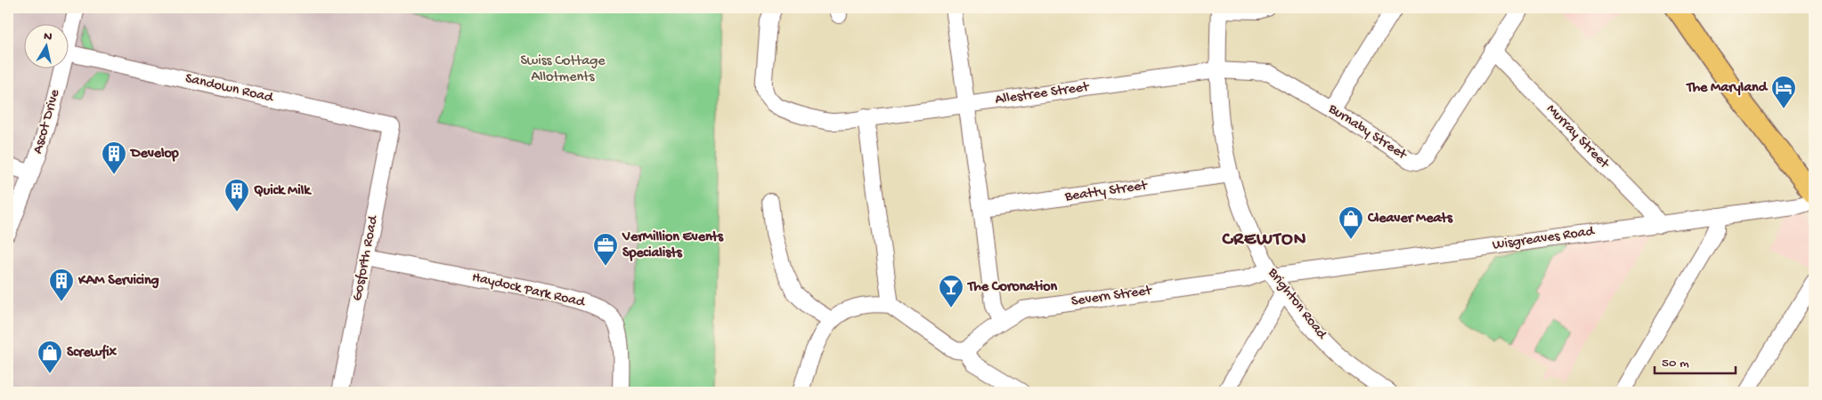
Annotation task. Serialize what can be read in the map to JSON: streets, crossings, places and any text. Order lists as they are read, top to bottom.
{
  "streets": {
    "street": [
      "Sandown Road",
      "Allestree Street",
      "Ascot Drive",
      "Burnaby Street",
      "Murray Street",
      "Beatty Street",
      "Wisgreaves Road",
      "Gosforth Road",
      "Haydock Park Road",
      "Severn Street",
      "Brighton Road"
    ]
  },
  "crossings": [
    ["Sandown Road", "Gosforth Road"],
    ["Allestree Street", "Burnaby Street"],
    ["Allestree Street", "Brighton Road"],
    ["Burnaby Street", "Murray Street"],
    ["Burnaby Street", "Brighton Road"],
    ["Murray Street", "Wisgreaves Road"],
    ["Beatty Street", "Brighton Road"],
    ["Wisgreaves Road", "Severn Street"],
    ["Wisgreaves Road", "Brighton Road"],
    ["Gosforth Road", "Haydock Park Road"],
    ["Severn Street", "Brighton Road"]
  ],
  "districts": ["CREWTON"],
  "parks": ["Swiss Cottage Allotments"],
  "places": {
    "hotel": ["The Maryland"],
    "building": ["Develop", "Quick Milk", "KAM Servicing"],
    "shop": ["Cleaver Meats", "Screwfix"],
    "office": ["VerMillion Events Specialists"],
    "bar": ["The Coronation"]
  },
  "scale_bar": "50 m",
  "north": "top"
}
